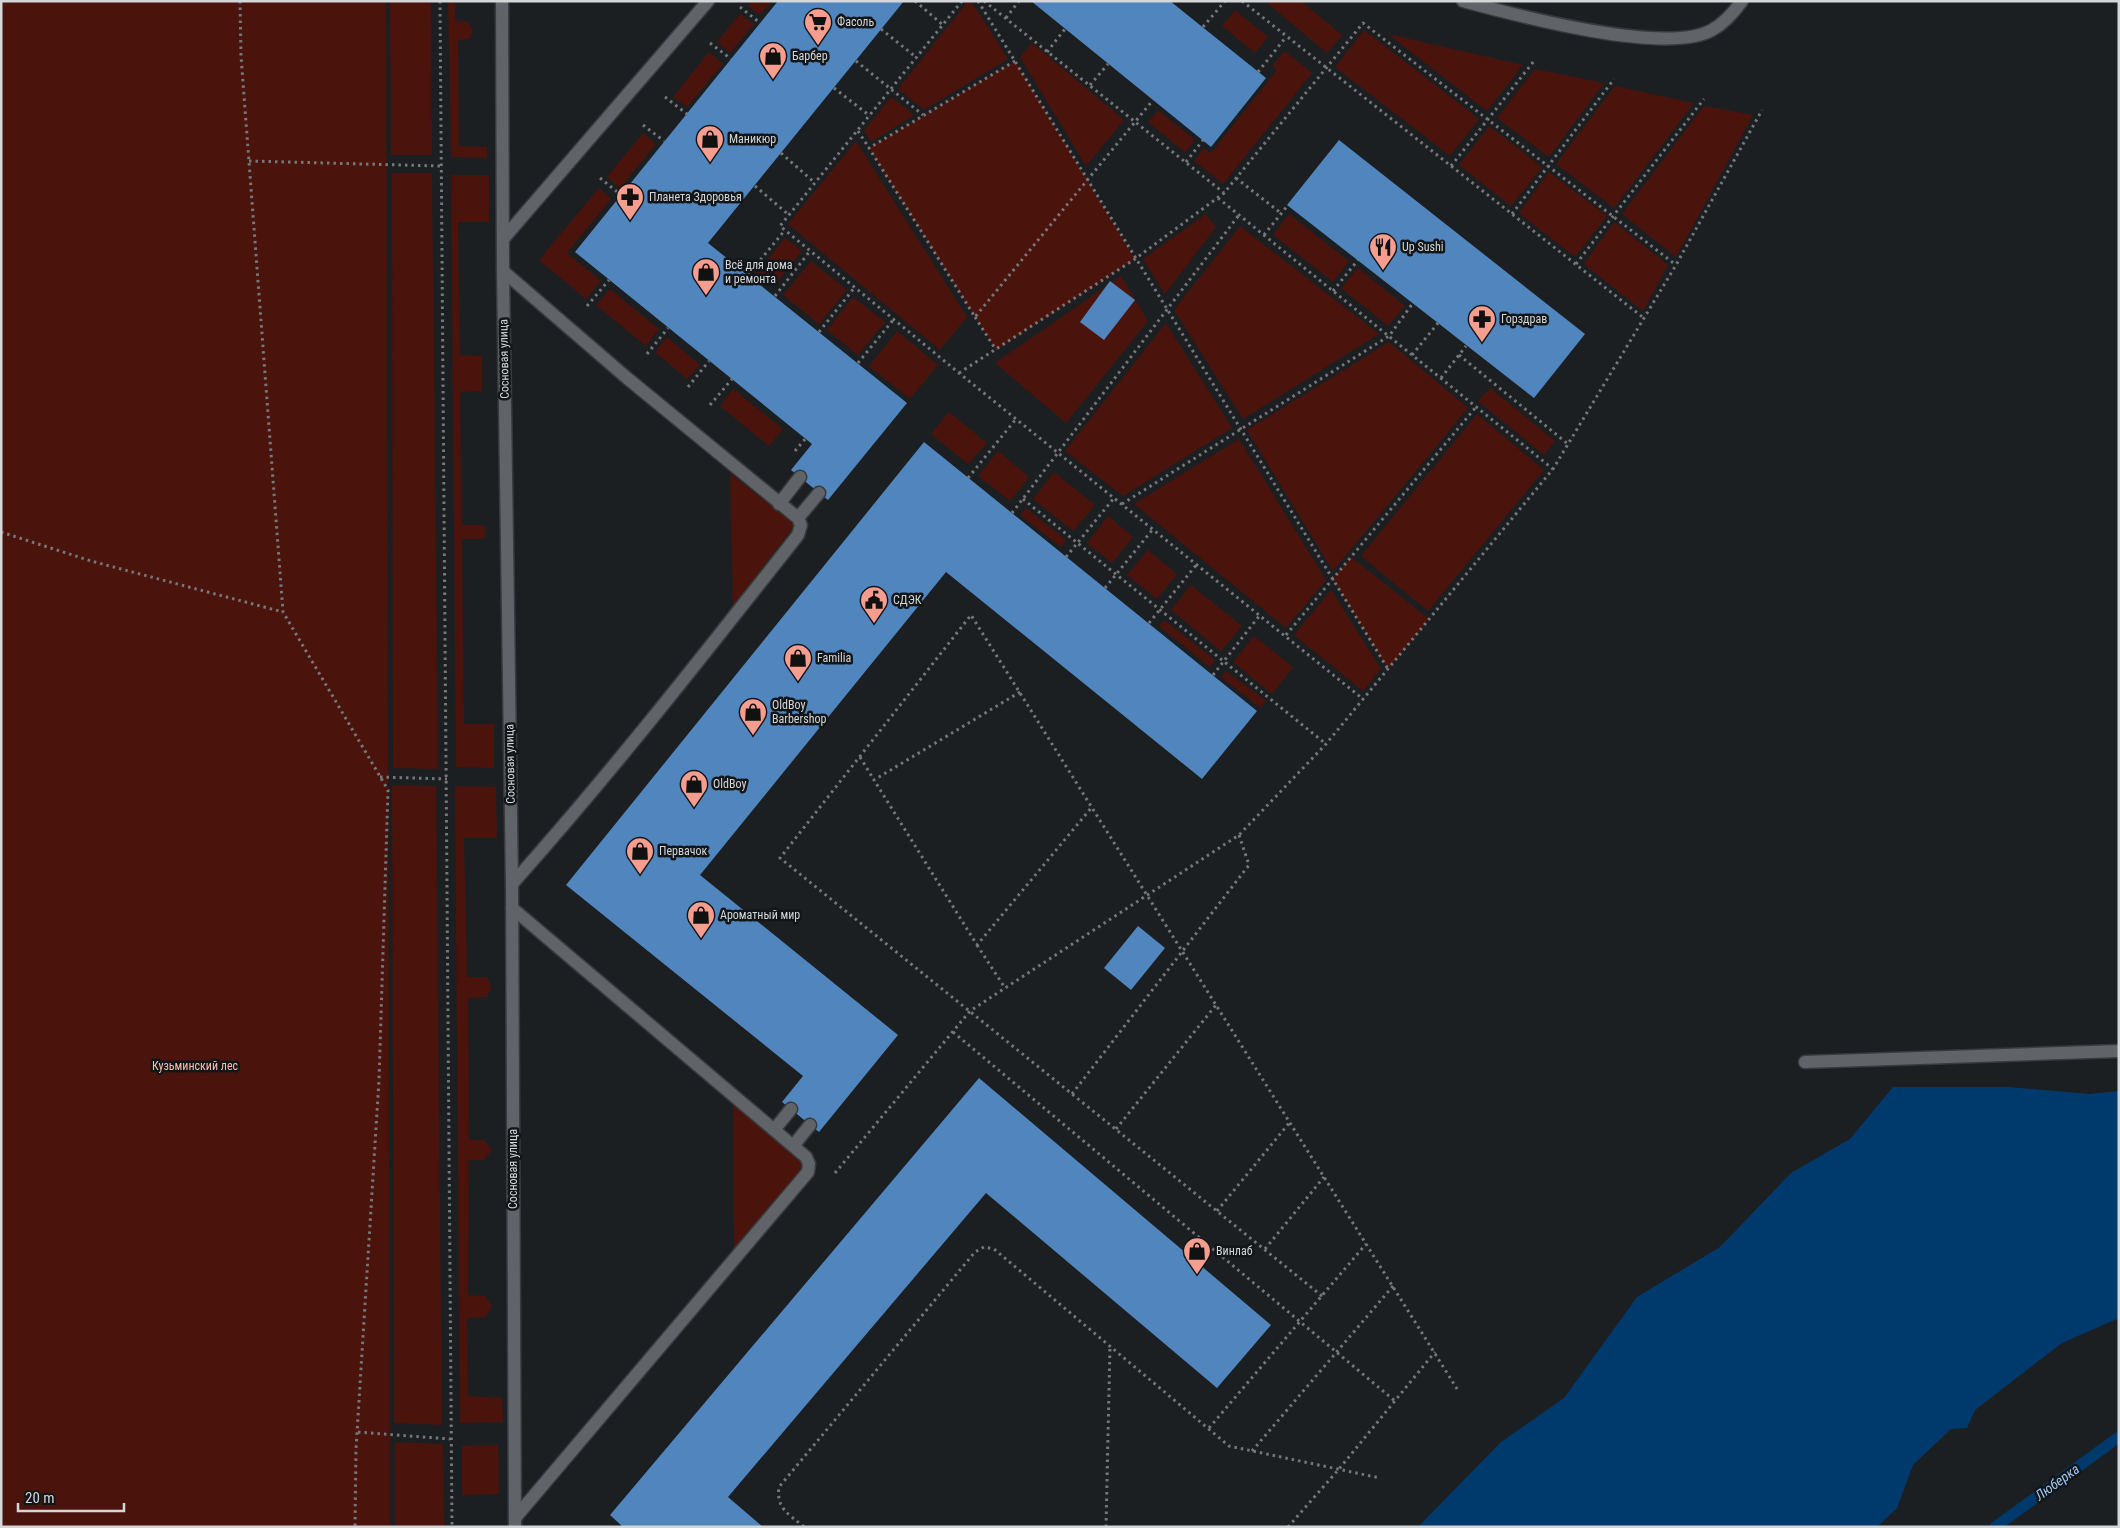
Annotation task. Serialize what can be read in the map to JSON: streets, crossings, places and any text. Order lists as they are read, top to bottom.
{
  "streets": {
    "street": ["Сосновая улица"]
  },
  "water": ["Люберка"],
  "parks": ["Кузьминский лес"],
  "places": {
    "supermarket": ["Фасоль"],
    "shop": [
      "Барбер",
      "Маникюр",
      "Всё для дома и ремонта",
      "Familia",
      "OldBoy Barbershop",
      "OldBoy",
      "Первачок",
      "Ароматный мир",
      "Винлаб"
    ],
    "pharmacy": ["Планета Здоровья", "Горздрав"],
    "restaurant": ["Up Sushi"],
    "public building": ["СДЭК"]
  },
  "scale_bar": "20 m"
}
